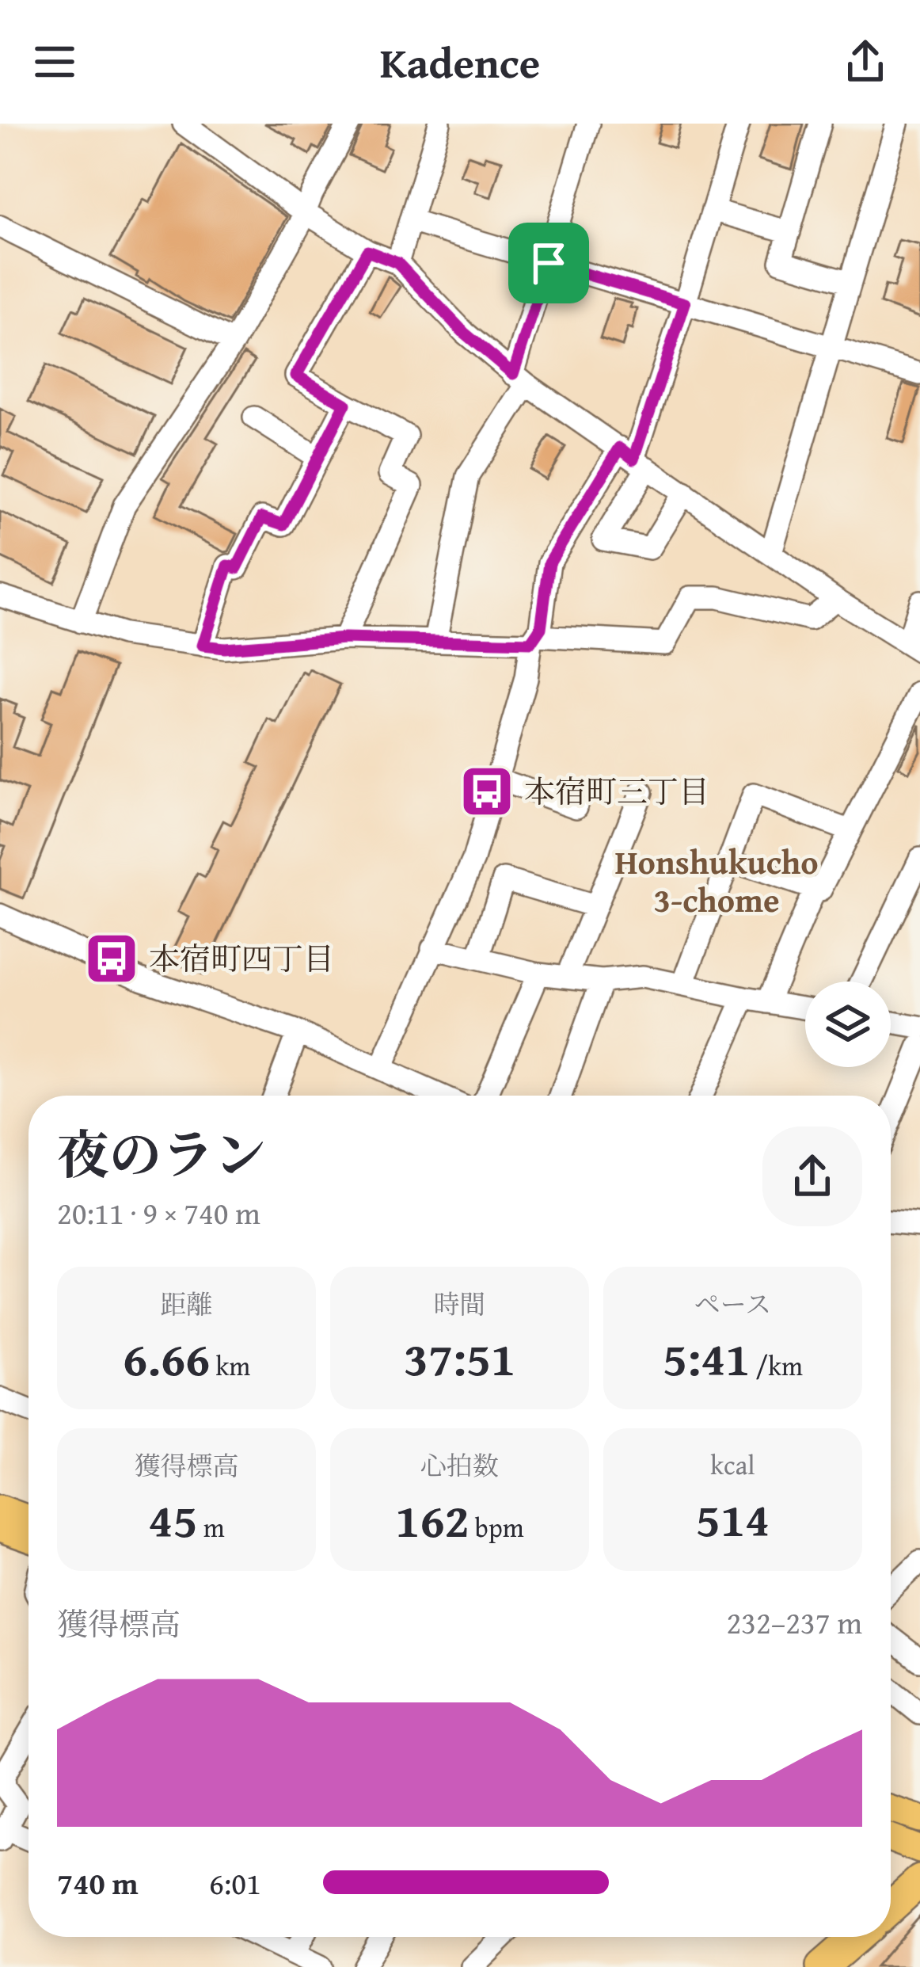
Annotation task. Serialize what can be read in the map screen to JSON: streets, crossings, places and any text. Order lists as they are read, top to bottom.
{
  "districts": ["Honshukucho 3-chome"],
  "places": {
    "bus stop": ["本宿町三丁目", "本宿町四丁目"]
  },
  "page": {
    "header": "Kadence",
    "heading": ["夜のラン", "20:11 · 9 × 740 m"],
    "stats": [
      ["距離", "6.66 km"],
      ["時間", "37:51"],
      ["ペース", "5:41 /km"],
      ["獲得標高", "45 m"],
      ["心拍数", "162 bpm"],
      ["kcal", "514"]
    ],
    "chart": ["獲得標高", "232–237 m"],
    "list": [
      {
        "name": "740 m",
        "note": "6:01"
      }
    ]
  }
}
